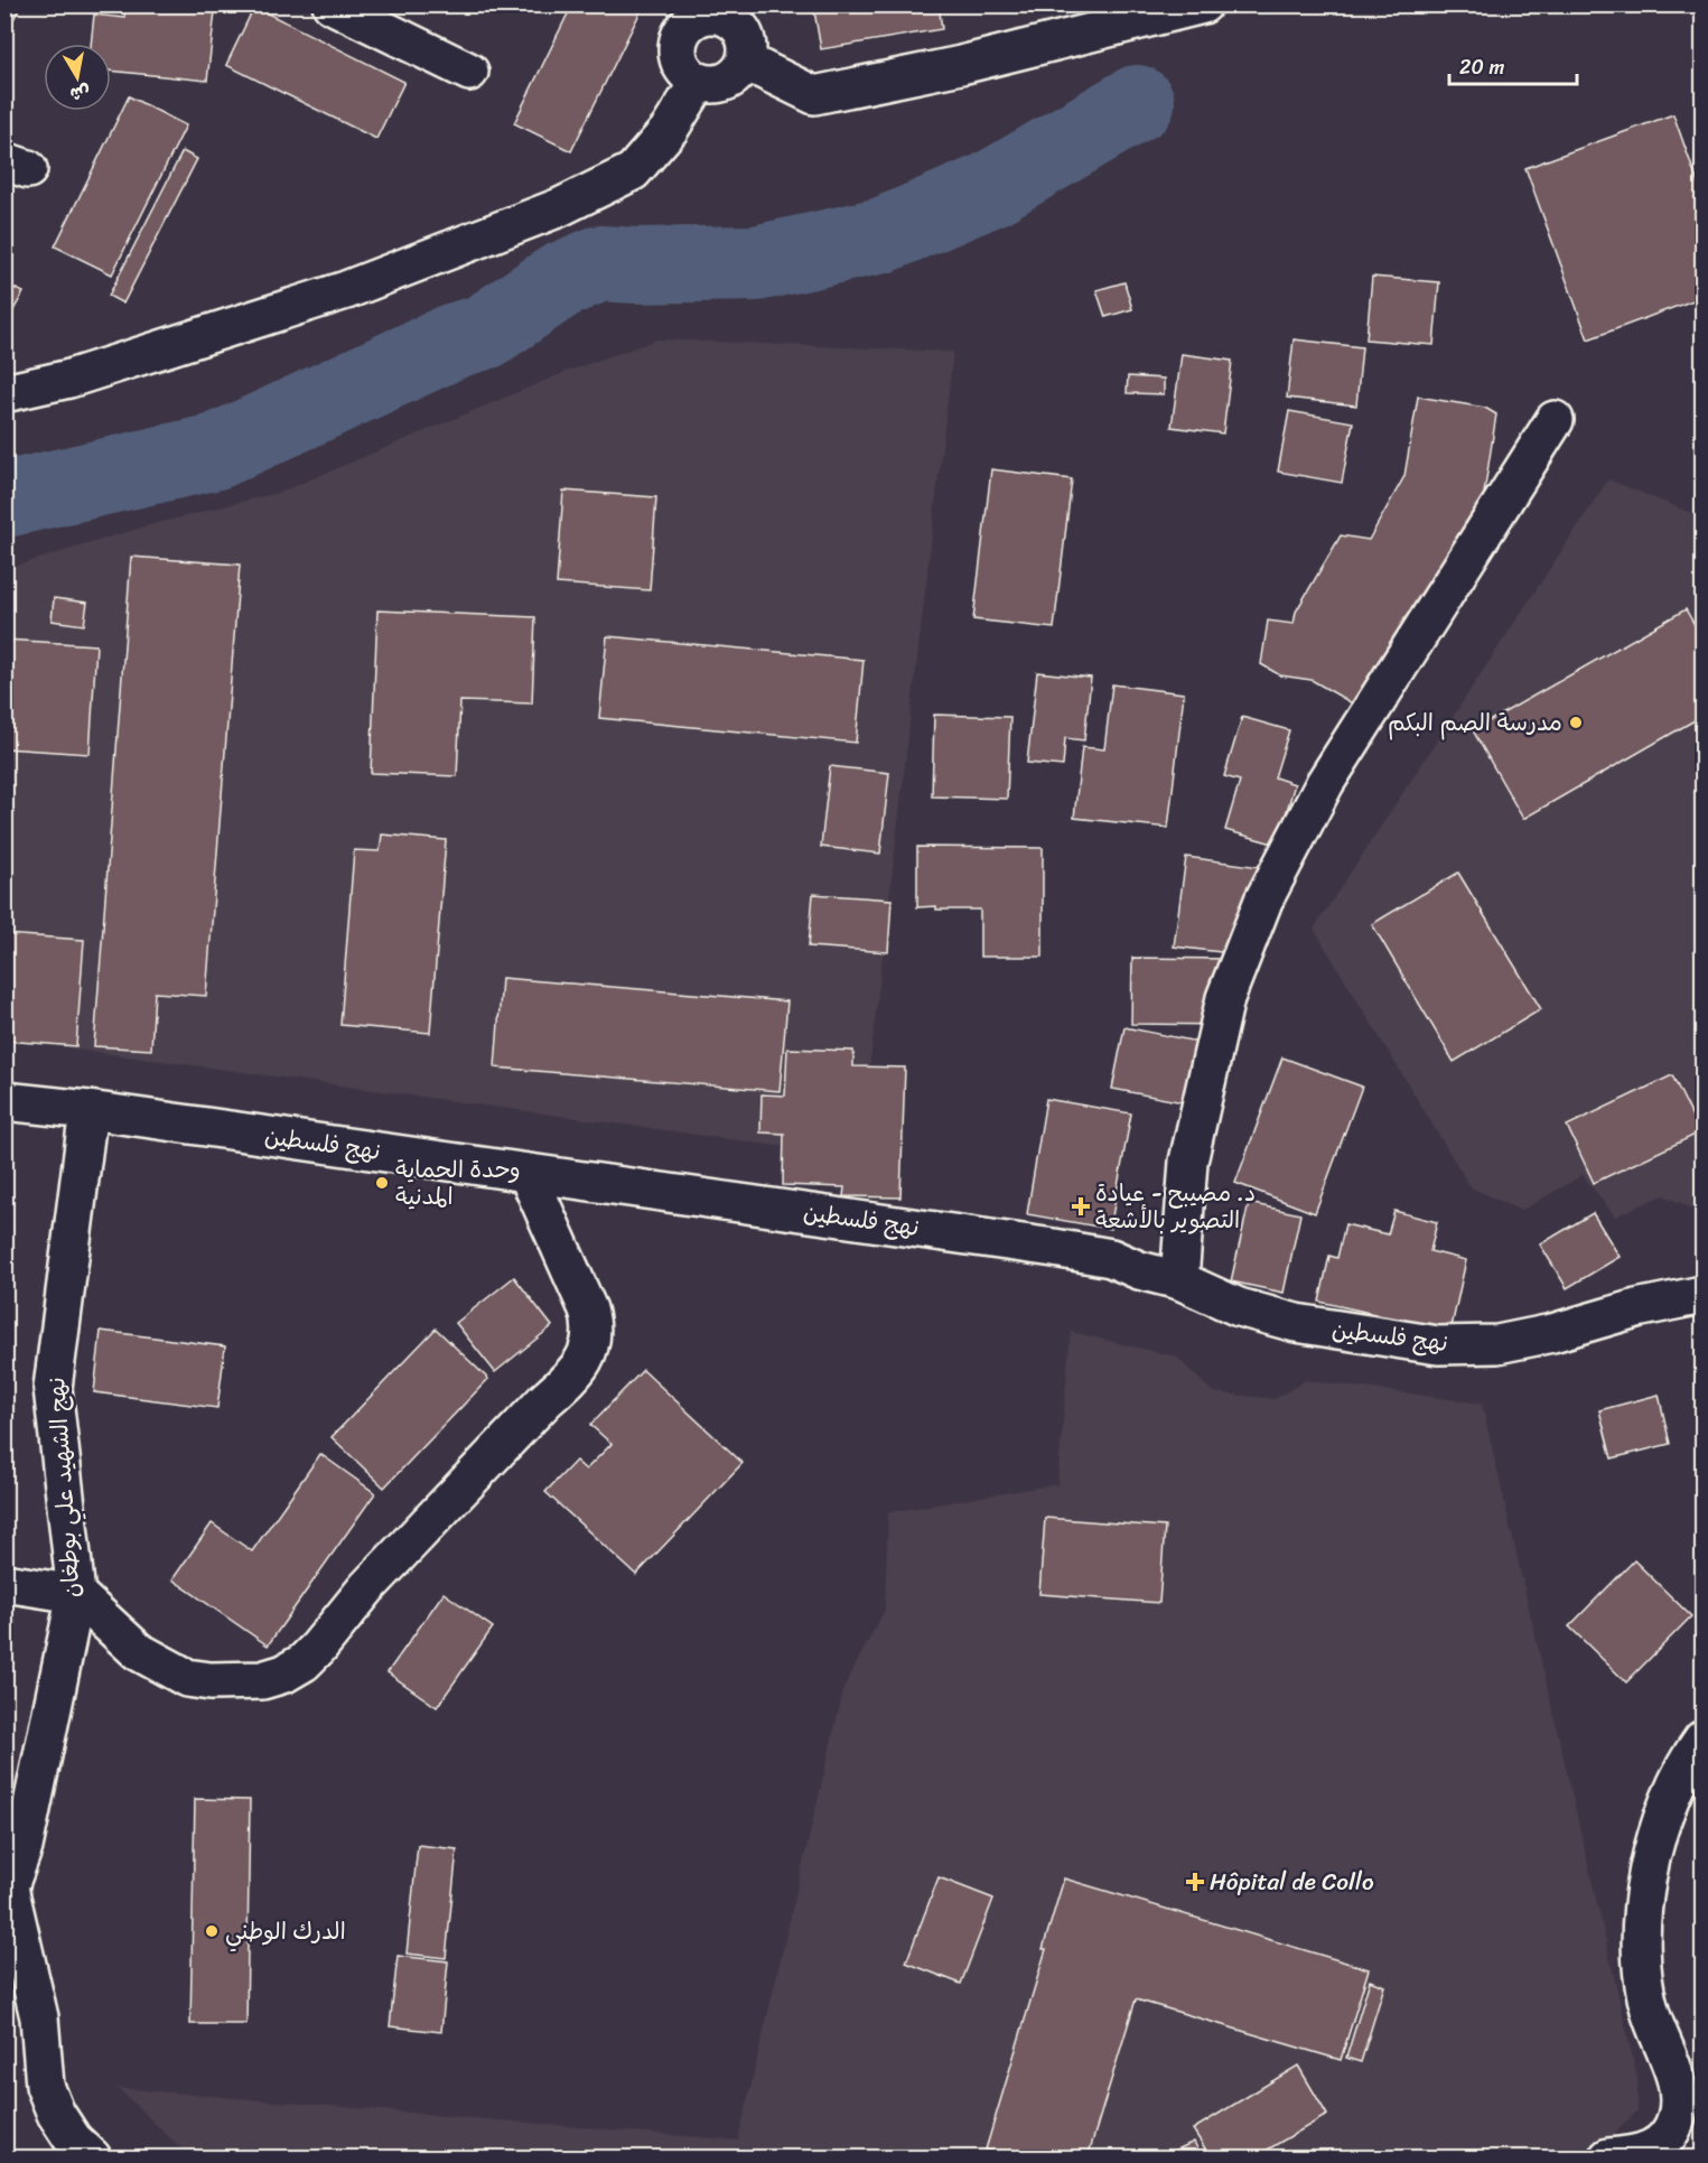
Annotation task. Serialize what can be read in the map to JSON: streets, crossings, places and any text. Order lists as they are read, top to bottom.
{
  "streets": {
    "street": ["نهج فلسطين", "نهج الشهيد علي بوطغان"]
  },
  "crossings": [
    ["نهج فلسطين", "نهج الشهيد علي بوطغان"]
  ],
  "places": {
    "other": ["مدرسة الصم البكم", "وحدة الحماية المدنية", "الدرك الوطني"],
    "health": ["د. مصيبح - عيادة التصوير بالأشعة", "Hôpital de Collo"]
  },
  "scale_bar": "20 m",
  "north": "bottom"
}
